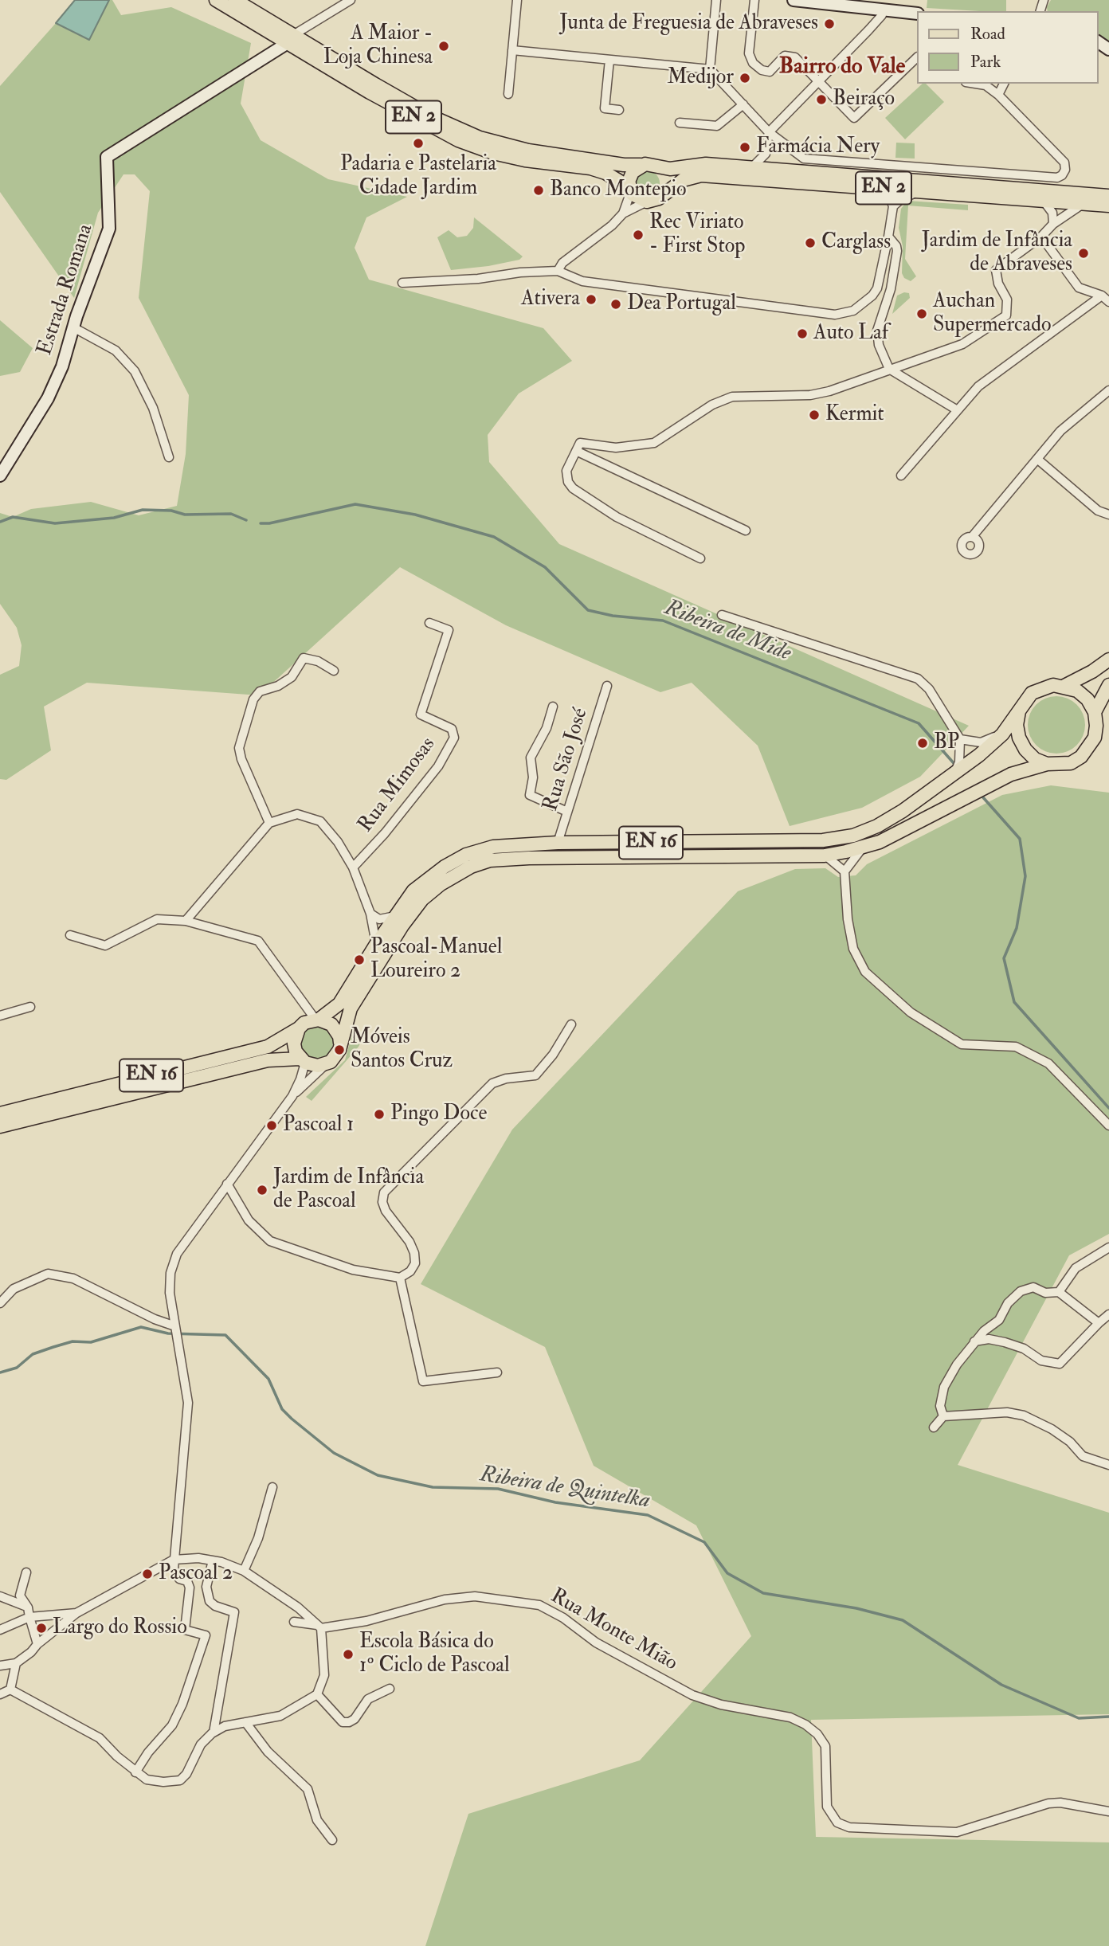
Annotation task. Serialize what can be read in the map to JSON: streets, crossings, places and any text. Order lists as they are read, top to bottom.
{
  "streets": {
    "main road": ["EN 2", "EN 16"],
    "street": [
      "Estrada Romana",
      "Rua São José",
      "Rua Mimosas",
      "Rua Monte Mião"
    ]
  },
  "crossings": [
    ["EN 2", "Estrada Romana"],
    ["Rua São José", "EN 16"]
  ],
  "districts": ["Bairro do Vale"],
  "water": ["Ribeira de Mide", "Ribeira de Quintelka"],
  "places": [
    "Junta de Freguesia de Abraveses",
    "A Maior - Loja Chinesa",
    "Medijor",
    "Beiraço",
    "Padaria e Pastelaria Cidade Jardim",
    "Farmácia Nery",
    "Banco Montepio",
    "Rec Viriato - First Stop",
    "Carglass",
    "Jardim de Infância de Abraveses",
    "Ativera",
    "Dea Portugal",
    "Auchan Supermercado",
    "Auto Laf",
    "Kermit",
    "BP",
    "Pascoal-Manuel Loureiro 2",
    "Móveis Santos Cruz",
    "Pingo Doce",
    "Pascoal 1",
    "Jardim de Infância de Pascoal",
    "Pascoal 2",
    "Largo do Rossio",
    "Escola Básica do 1º Ciclo de Pascoal"
  ],
  "legend": ["Road", "Park"]
}
